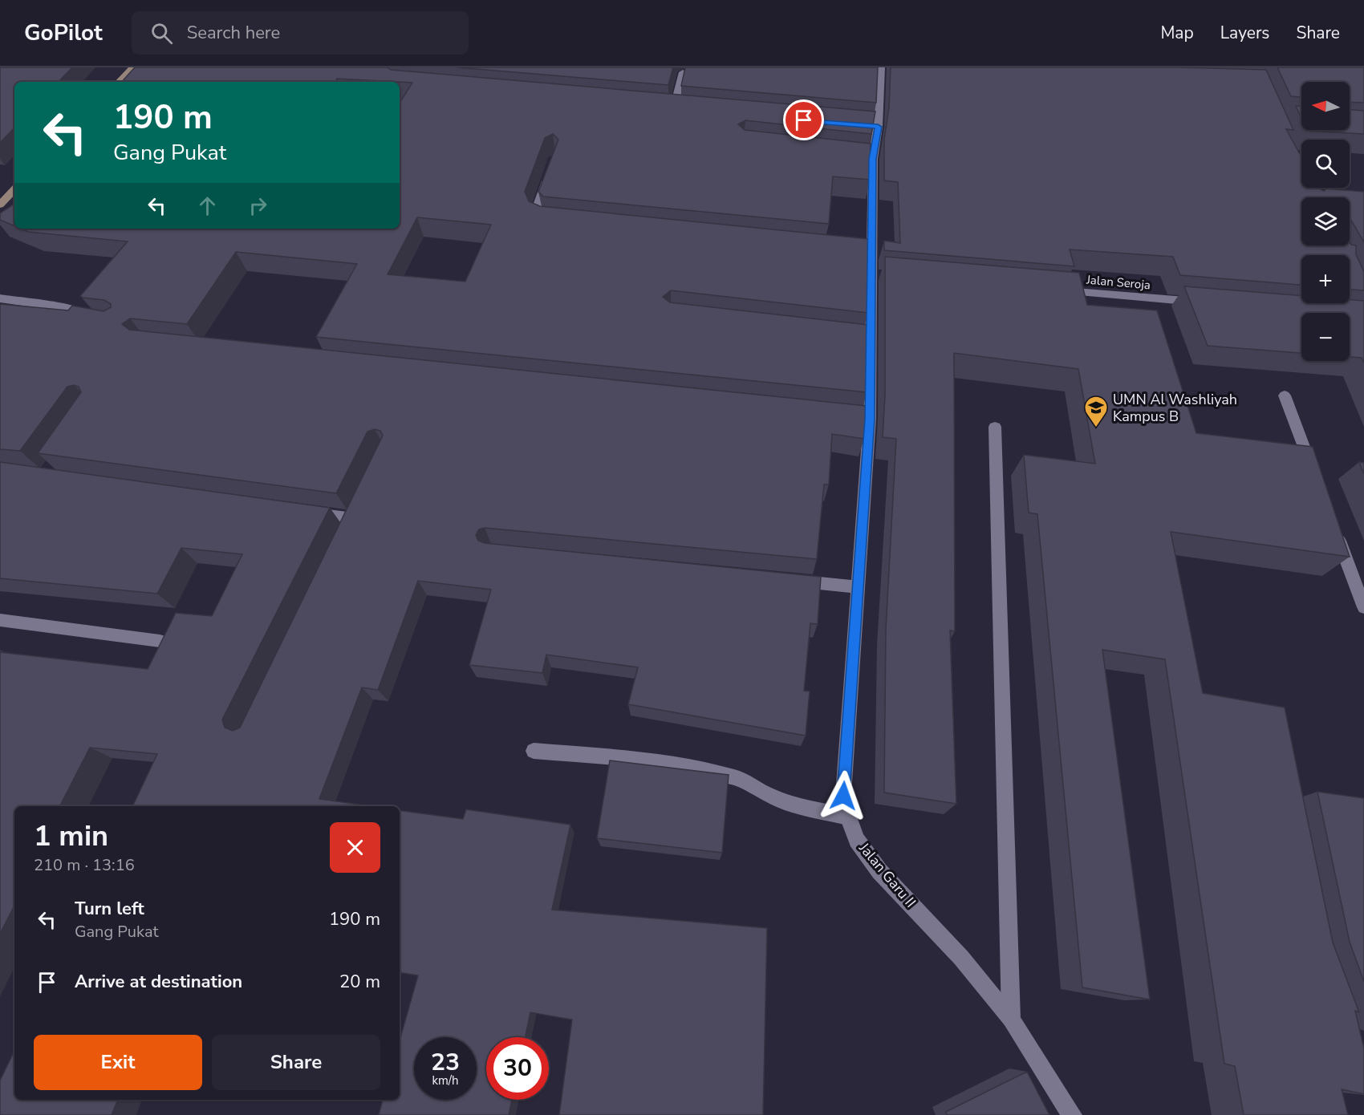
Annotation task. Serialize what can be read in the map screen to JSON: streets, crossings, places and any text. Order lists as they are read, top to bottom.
{
  "streets": {
    "street": ["Jalan Seroja", "Jalan Garu II"]
  },
  "places": {
    "school or university": ["UMN Al Washliyah Kampus B"]
  },
  "north": "left",
  "page": {
    "header": "GoPilot",
    "search": "Search here",
    "nav": ["Map", "Layers", "Share"],
    "map_buttons": ["+", "−"],
    "turn": ["190 m", "Gang Pukat"],
    "heading": ["1 min", "210 m · 13:16"],
    "list": [
      {
        "name": "Turn left",
        "note": "Gang Pukat",
        "value": "190 m"
      },
      {
        "name": "Arrive at destination",
        "value": "20 m"
      }
    ],
    "buttons": ["Exit", "Share"],
    "speed": "23 km/h",
    "limit": "30"
  }
}
